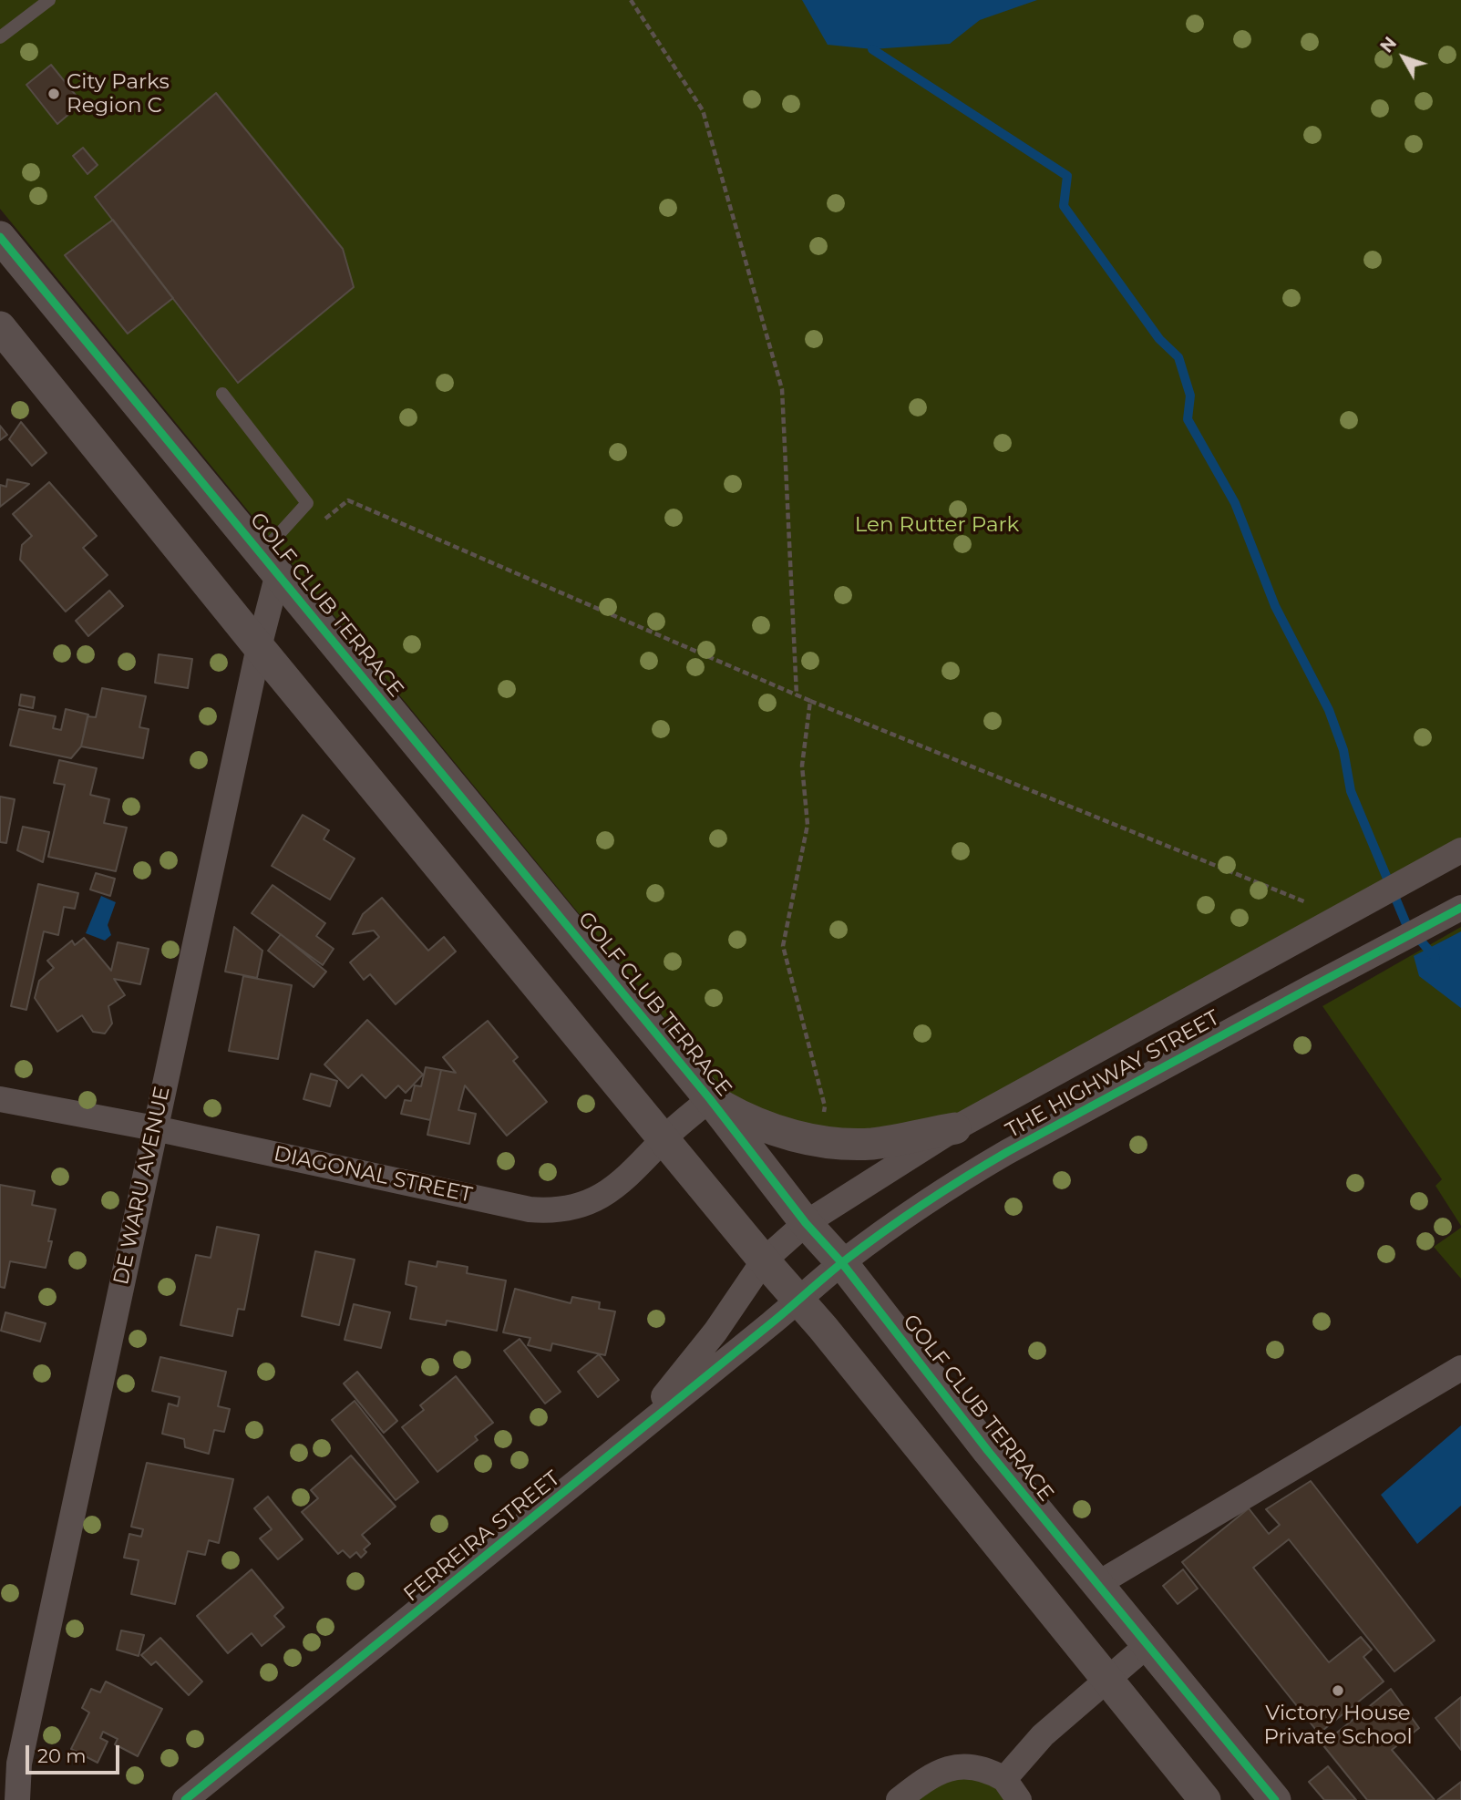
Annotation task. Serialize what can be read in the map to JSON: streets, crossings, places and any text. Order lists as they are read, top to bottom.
{
  "streets": {
    "street": [
      "GOLF CLUB TERRACE",
      "THE HIGHWAY STREET",
      "DIAGONAL STREET",
      "DE WARU AVENUE",
      "FERREIRA STREET"
    ]
  },
  "crossings": [
    ["GOLF CLUB TERRACE", "THE HIGHWAY STREET"],
    ["GOLF CLUB TERRACE", "DIAGONAL STREET"],
    ["GOLF CLUB TERRACE", "DE WARU AVENUE"],
    ["THE HIGHWAY STREET", "FERREIRA STREET"],
    ["DIAGONAL STREET", "DE WARU AVENUE"]
  ],
  "parks": ["Len Rutter Park"],
  "places": ["City Parks Region C", "Victory House Private School"],
  "scale_bar": "20 m",
  "north": "top left"
}
